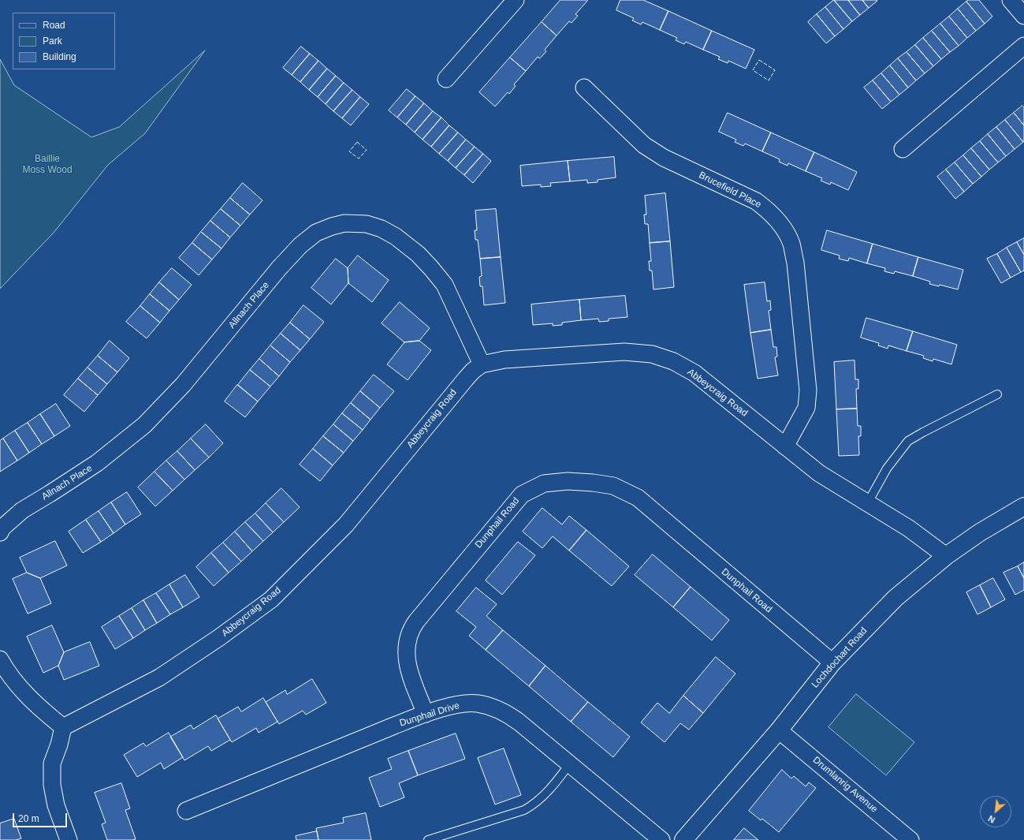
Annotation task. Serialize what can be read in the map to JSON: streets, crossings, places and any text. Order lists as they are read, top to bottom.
{
  "streets": {
    "street": [
      "Brucefield Place",
      "Allnach Place",
      "Abbeycraig Road",
      "Dunphail Road",
      "Lochdochart Road",
      "Dunphail Drive",
      "Drumlanrig Avenue"
    ]
  },
  "crossings": [
    ["Brucefield Place", "Abbeycraig Road"],
    ["Allnach Place", "Abbeycraig Road"],
    ["Abbeycraig Road", "Lochdochart Road"],
    ["Dunphail Road", "Lochdochart Road"],
    ["Dunphail Road", "Dunphail Drive"],
    ["Lochdochart Road", "Drumlanrig Avenue"]
  ],
  "parks": ["Baillie Moss Wood"],
  "legend": ["Road", "Park", "Building"],
  "scale_bar": "20 m",
  "north": "bottom left"
}
